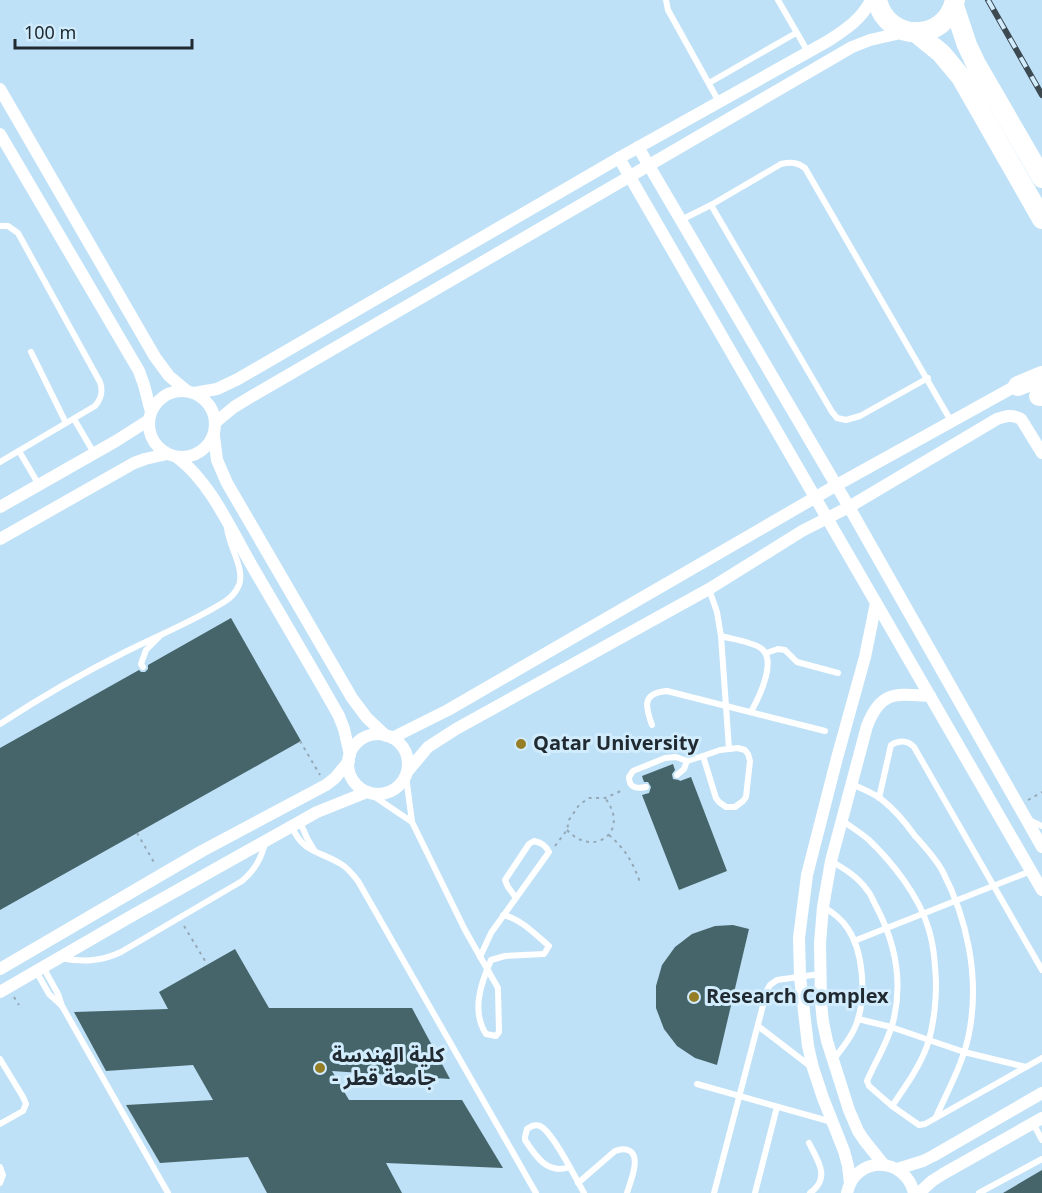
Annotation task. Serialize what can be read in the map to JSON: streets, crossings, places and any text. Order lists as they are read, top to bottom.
{
  "places": ["Qatar University", "Research Complex", "كلية الهندسة - جامعة قطر"],
  "scale_bar": "100 m"
}
